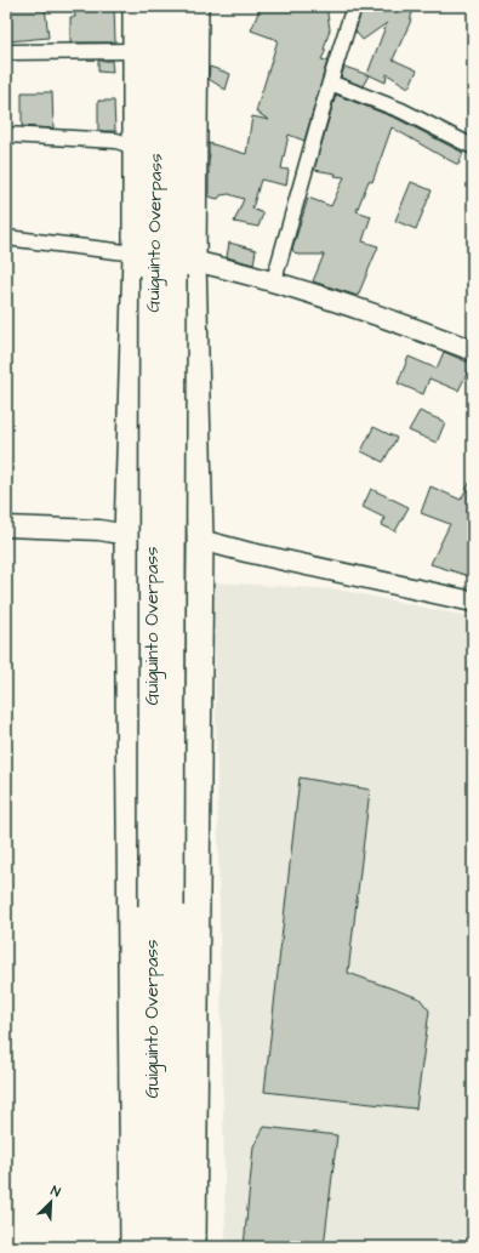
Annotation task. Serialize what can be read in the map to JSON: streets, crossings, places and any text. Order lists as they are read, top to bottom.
{
  "streets": {
    "highway": ["Guiguinto Overpass"]
  },
  "north": "top right"
}
